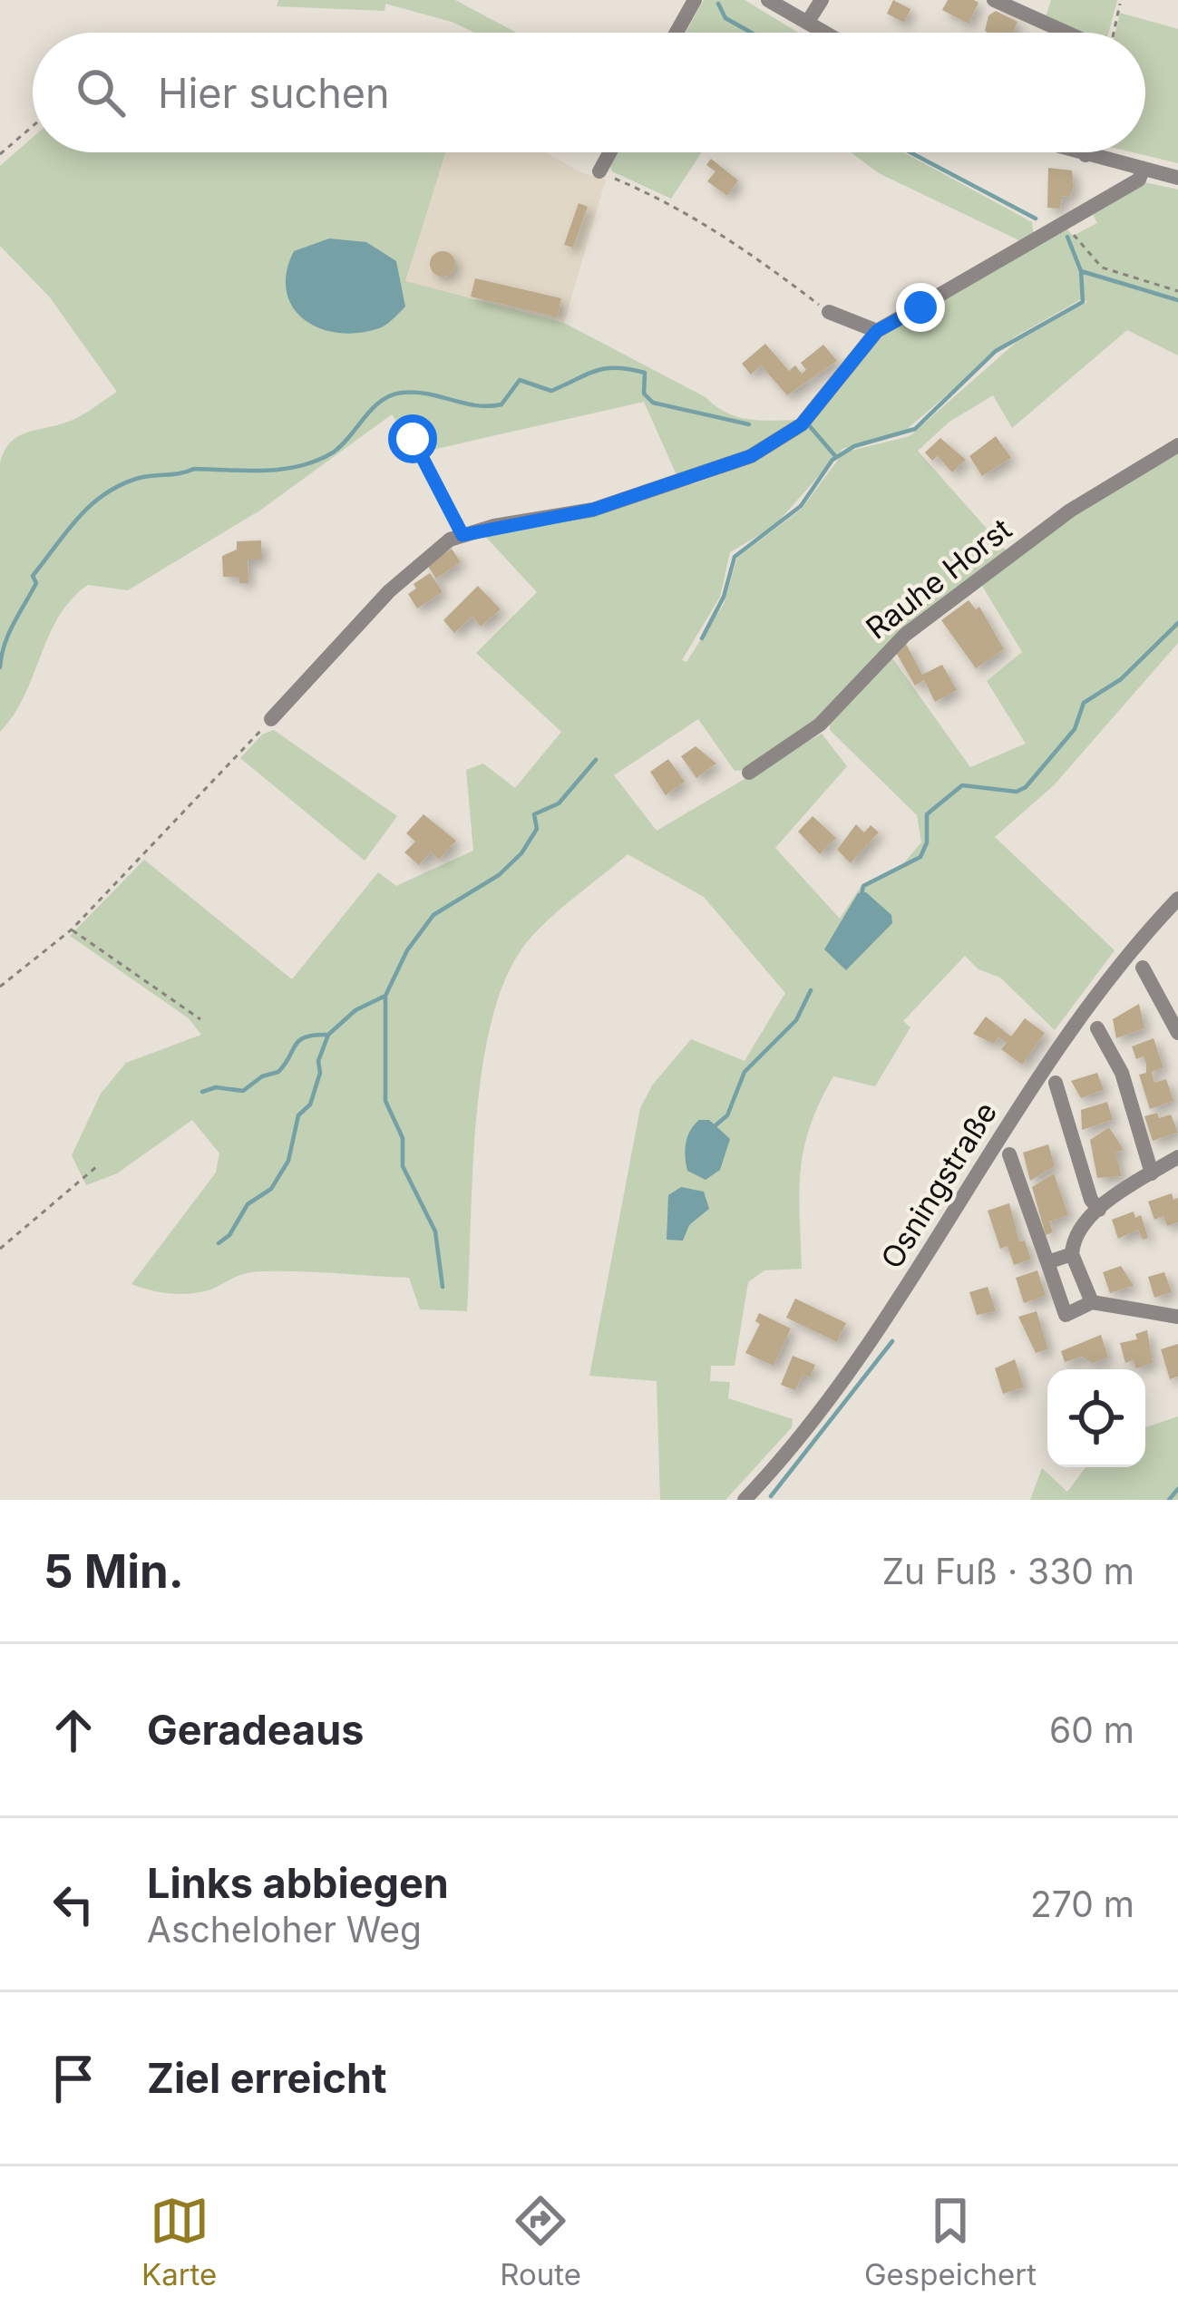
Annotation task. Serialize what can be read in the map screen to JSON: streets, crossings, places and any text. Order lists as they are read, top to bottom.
{
  "streets": {
    "street": ["Rauhe Horst", "Osningstraße"]
  },
  "page": {
    "search": "Hier suchen",
    "heading": ["5 Min.", "Zu Fuß · 330 m"],
    "list": [
      ["Geradeaus", "60 m"],
      ["Links abbiegen", "Ascheloher Weg", "270 m"],
      "Ziel erreicht"
    ],
    "nav": ["Karte", "Route", "Gespeichert"]
  }
}
